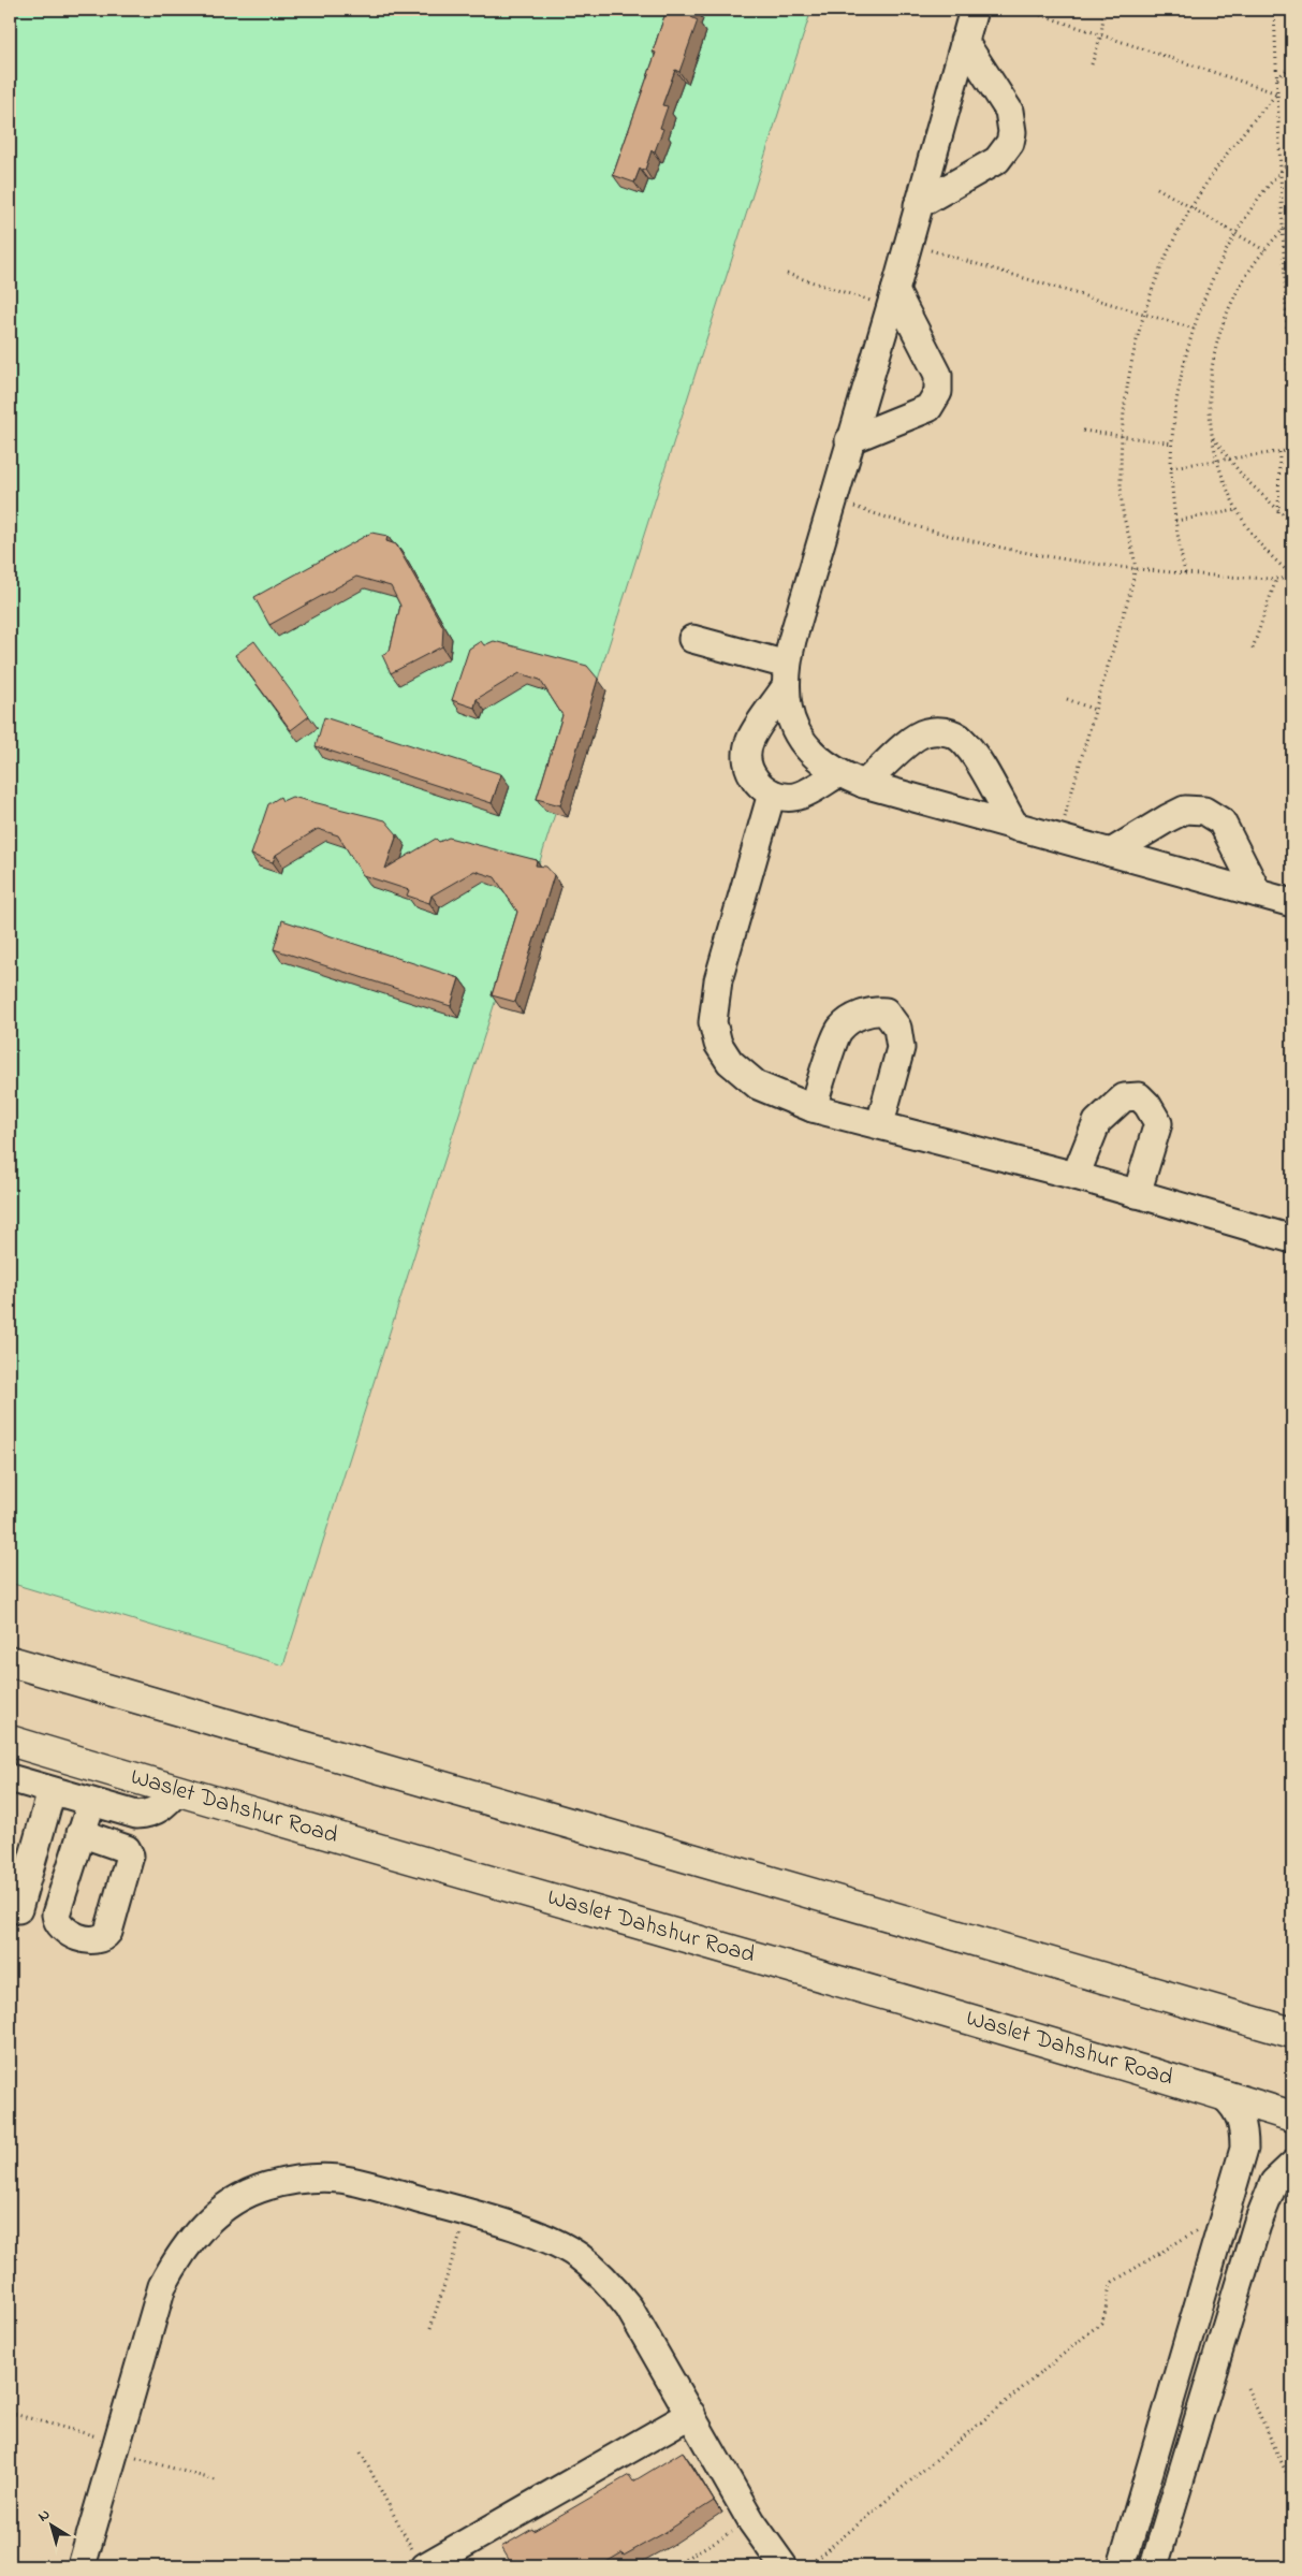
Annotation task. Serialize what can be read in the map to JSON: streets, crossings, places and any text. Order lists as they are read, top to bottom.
{
  "streets": {
    "main road": ["Waslet Dahshur Road"]
  },
  "north": "top left"
}
